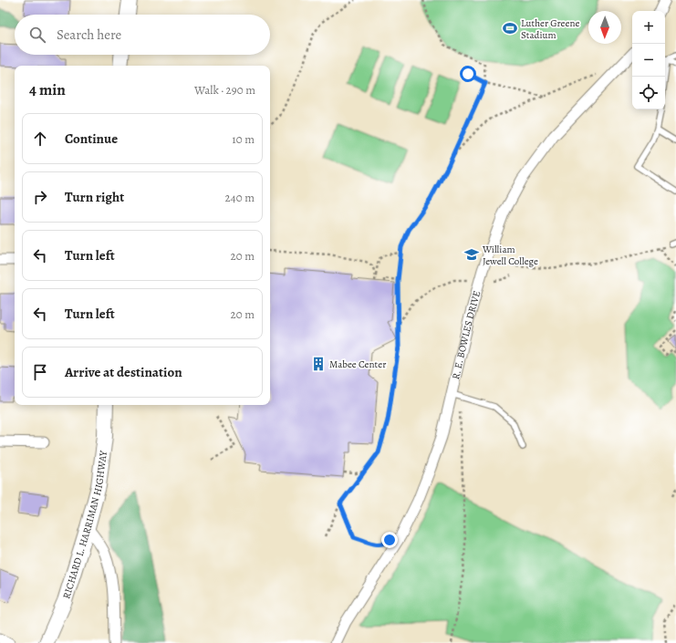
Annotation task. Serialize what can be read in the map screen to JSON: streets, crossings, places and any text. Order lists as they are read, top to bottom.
{
  "streets": {
    "main road": ["RICHARD L. HARRIMAN HIGHWAY"],
    "street": ["R. E. BOWLES DRIVE"]
  },
  "places": {
    "sports": ["Luther Greene Stadium"],
    "school or university": ["William Jewell College"],
    "building": ["Mabee Center"]
  },
  "north": "bottom",
  "page": {
    "map_buttons": ["+", "−"],
    "search": "Search here",
    "heading": ["4 min", "Walk · 290 m"],
    "list": [
      ["Continue", "10 m"],
      ["Turn right", "240 m"],
      ["Turn left", "20 m"],
      ["Turn left", "20 m"],
      "Arrive at destination"
    ]
  }
}
